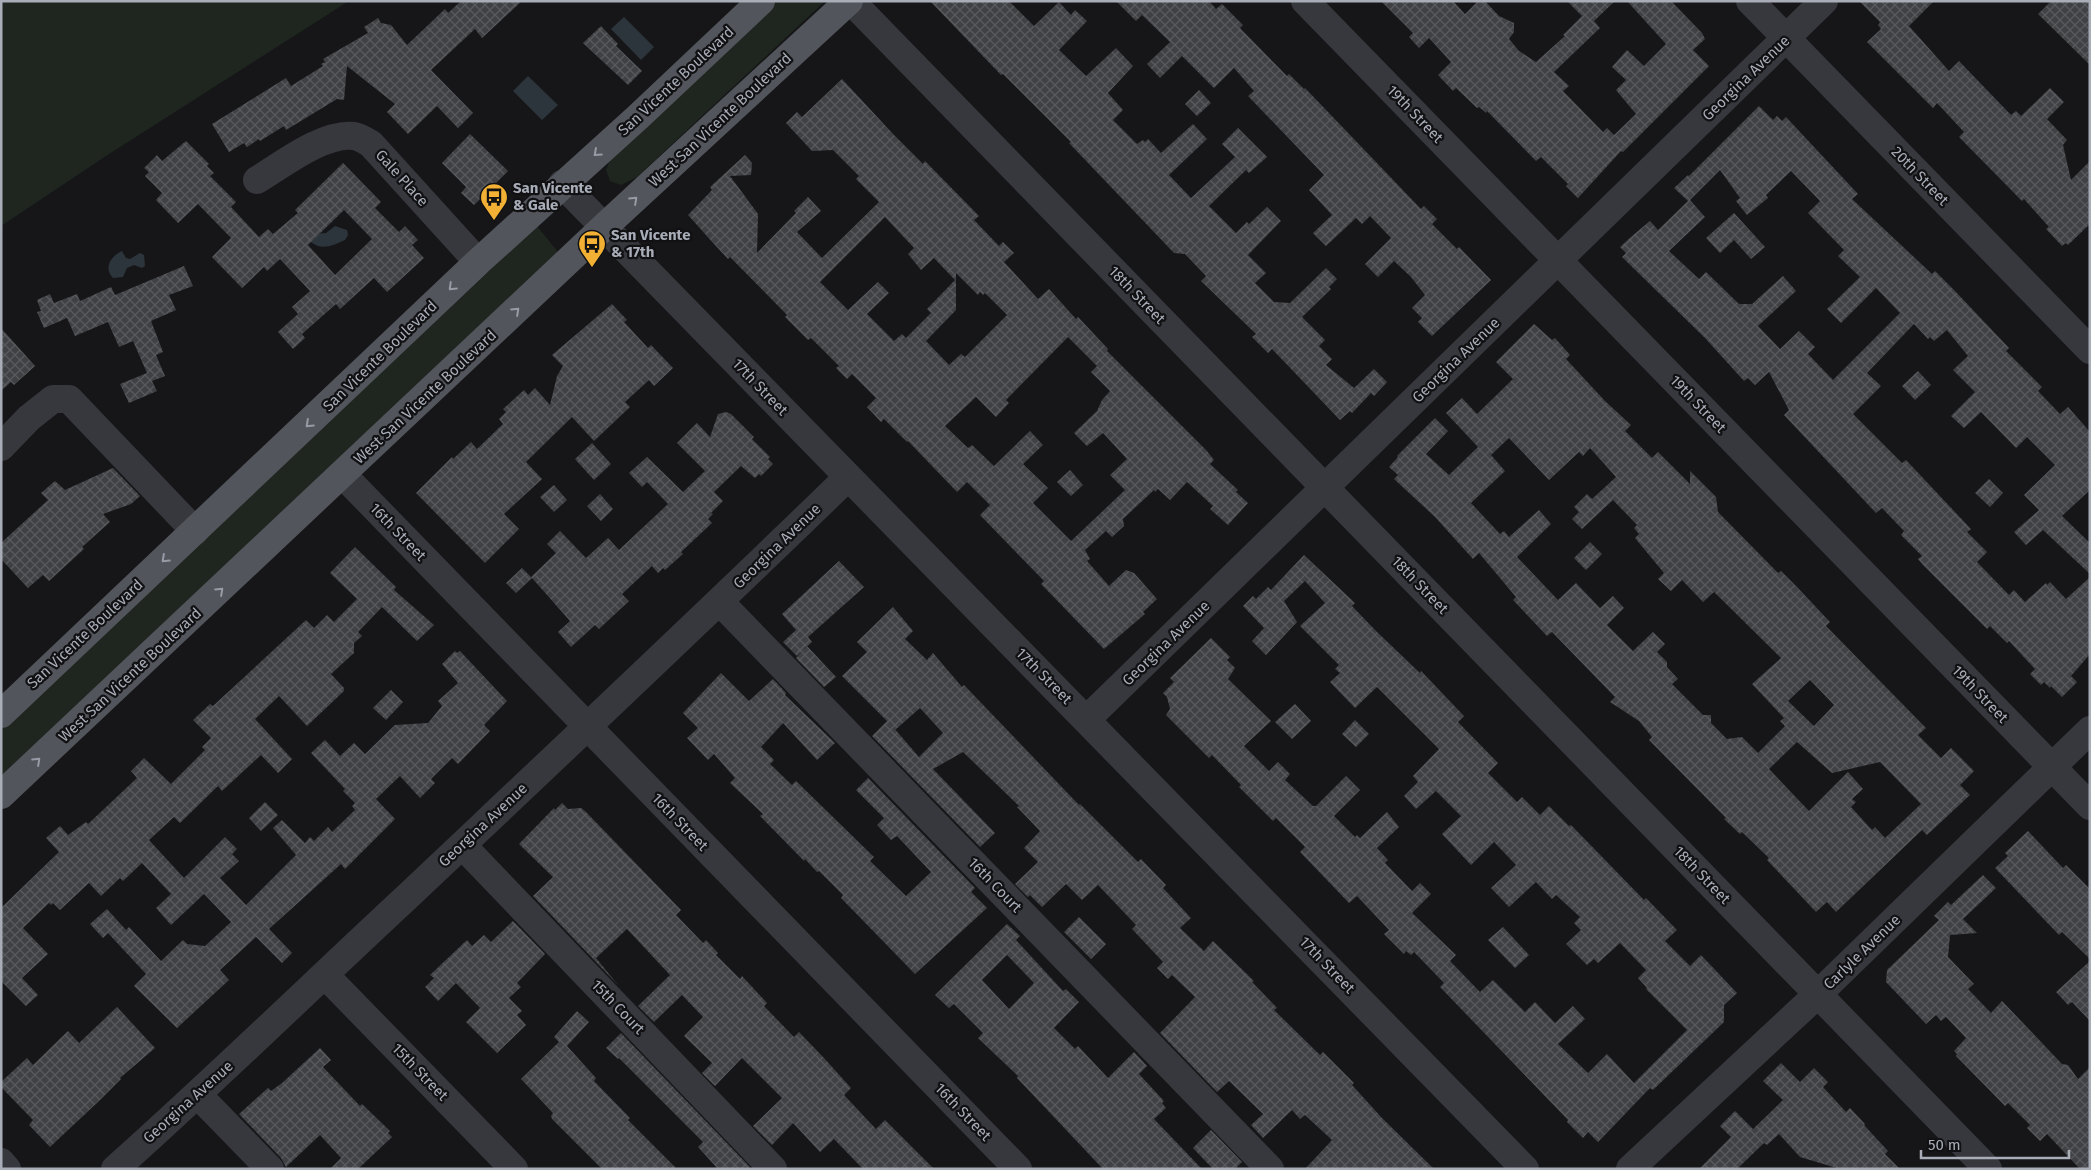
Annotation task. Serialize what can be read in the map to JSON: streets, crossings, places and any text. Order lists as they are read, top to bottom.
{
  "streets": {
    "main road": ["San Vicente Boulevard", "West San Vicente Boulevard"],
    "street": [
      "Georgina Avenue",
      "19th Street",
      "20th Street",
      "Gale Place",
      "18th Street",
      "17th Street",
      "16th Street",
      "16th Court",
      "Carlyle Avenue",
      "15th Court",
      "15th Street"
    ]
  },
  "crossings": [
    ["Georgina Avenue", "19th Street"],
    ["Georgina Avenue", "20th Street"],
    ["Georgina Avenue", "18th Street"],
    ["Georgina Avenue", "17th Street"],
    ["Georgina Avenue", "16th Street"],
    ["Georgina Avenue", "16th Court"],
    ["Georgina Avenue", "15th Court"],
    ["Georgina Avenue", "15th Street"],
    ["San Vicente Boulevard", "Gale Place"],
    ["San Vicente Boulevard", "17th Street"],
    ["19th Street", "Carlyle Avenue"],
    ["West San Vicente Boulevard", "18th Street"],
    ["West San Vicente Boulevard", "17th Street"],
    ["West San Vicente Boulevard", "16th Street"],
    ["18th Street", "Carlyle Avenue"]
  ],
  "one_way": ["San Vicente Boulevard", "West San Vicente Boulevard"],
  "places": {
    "bus stop": ["San Vicente & Gale", "San Vicente & 17th"]
  },
  "scale_bar": "50 m"
}
